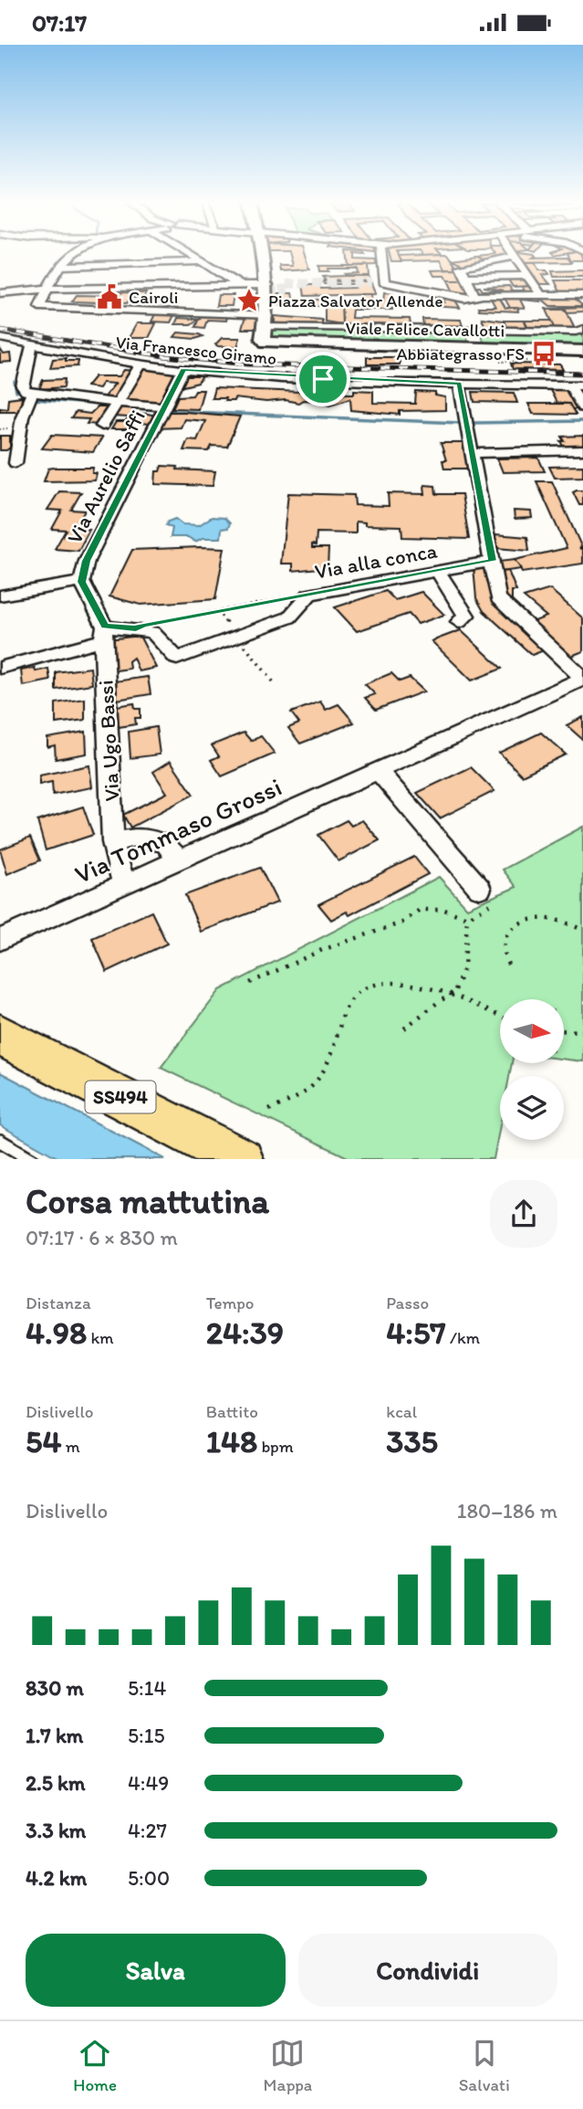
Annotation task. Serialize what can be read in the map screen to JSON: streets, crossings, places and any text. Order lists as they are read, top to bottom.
{
  "streets": {
    "main road": ["SS494"],
    "street": [
      "Viale Felice Cavallotti",
      "Via Francesco Giramo",
      "Via Aurelio Saffi",
      "Via alla conca",
      "Via Ugo Bassi",
      "Via Tommaso Grossi"
    ]
  },
  "crossings": [
    ["Via Francesco Giramo", "Via Aurelio Saffi"],
    ["Via alla conca", "Via Ugo Bassi"],
    ["Via Ugo Bassi", "Via Tommaso Grossi"]
  ],
  "places": {
    "public building": ["Cairoli"],
    "place": ["Piazza Salvator Allende"],
    "bus stop": ["Abbiategrasso FS"]
  },
  "north": "right",
  "page": {
    "status": "07:17",
    "heading": ["Corsa mattutina", "07:17 · 6 × 830 m"],
    "stats": [
      ["Distanza", "4.98 km"],
      ["Tempo", "24:39"],
      ["Passo", "4:57 /km"],
      ["Dislivello", "54 m"],
      ["Battito", "148 bpm"],
      ["kcal", "335"]
    ],
    "chart": ["Dislivello", "180–186 m"],
    "list": [
      {
        "name": "830 m",
        "note": "5:14"
      },
      {
        "name": "1.7 km",
        "note": "5:15"
      },
      {
        "name": "2.5 km",
        "note": "4:49"
      },
      {
        "name": "3.3 km",
        "note": "4:27"
      },
      {
        "name": "4.2 km",
        "note": "5:00"
      }
    ],
    "buttons": ["Salva", "Condividi"],
    "tabs": ["Home", "Mappa", "Salvati"]
  }
}
